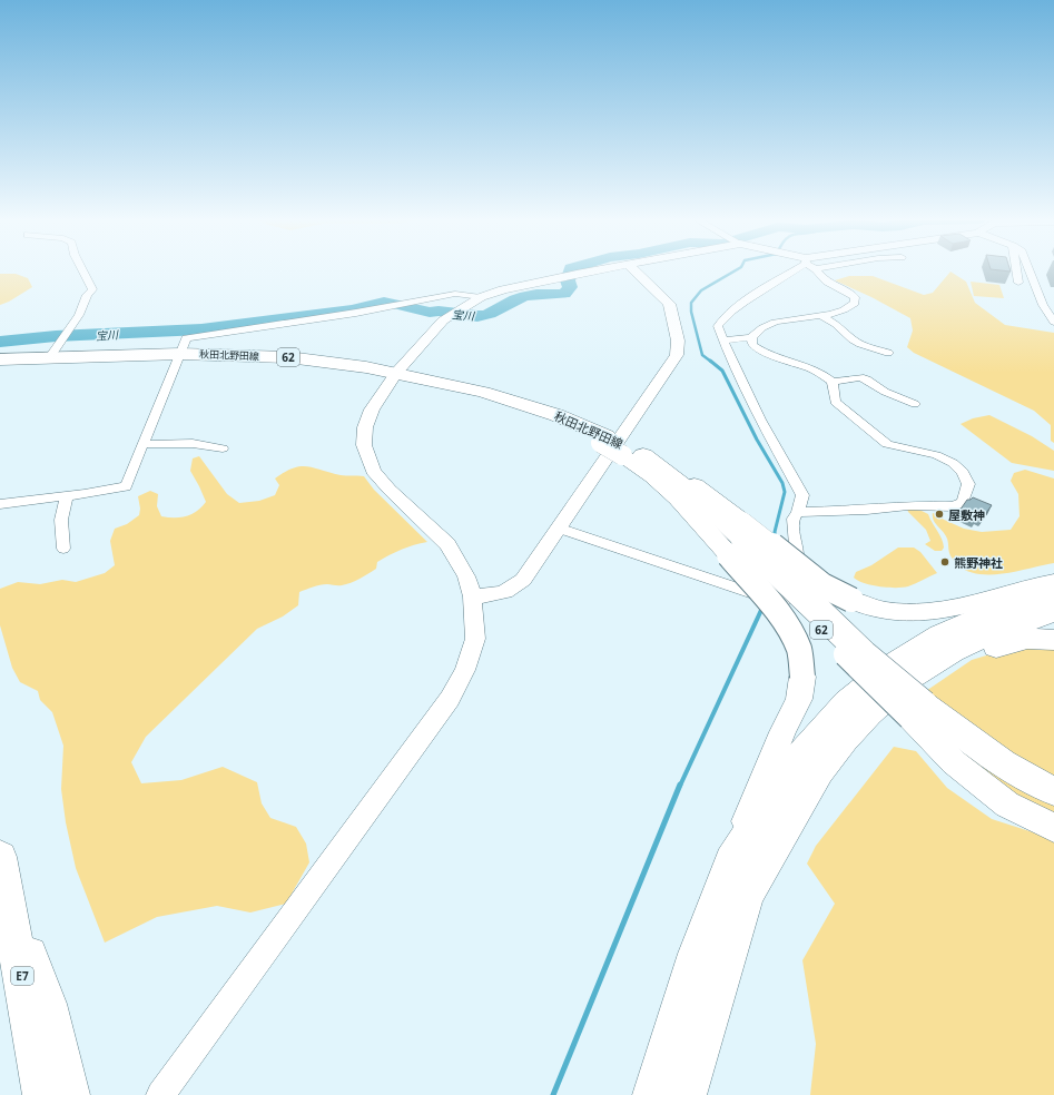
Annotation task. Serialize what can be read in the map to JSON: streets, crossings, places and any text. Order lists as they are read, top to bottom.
{
  "streets": {
    "highway": ["E7"],
    "main road": ["秋田北野田線", "62"]
  },
  "water": ["宝川"],
  "places": ["屋敷神", "熊野神社"]
}
